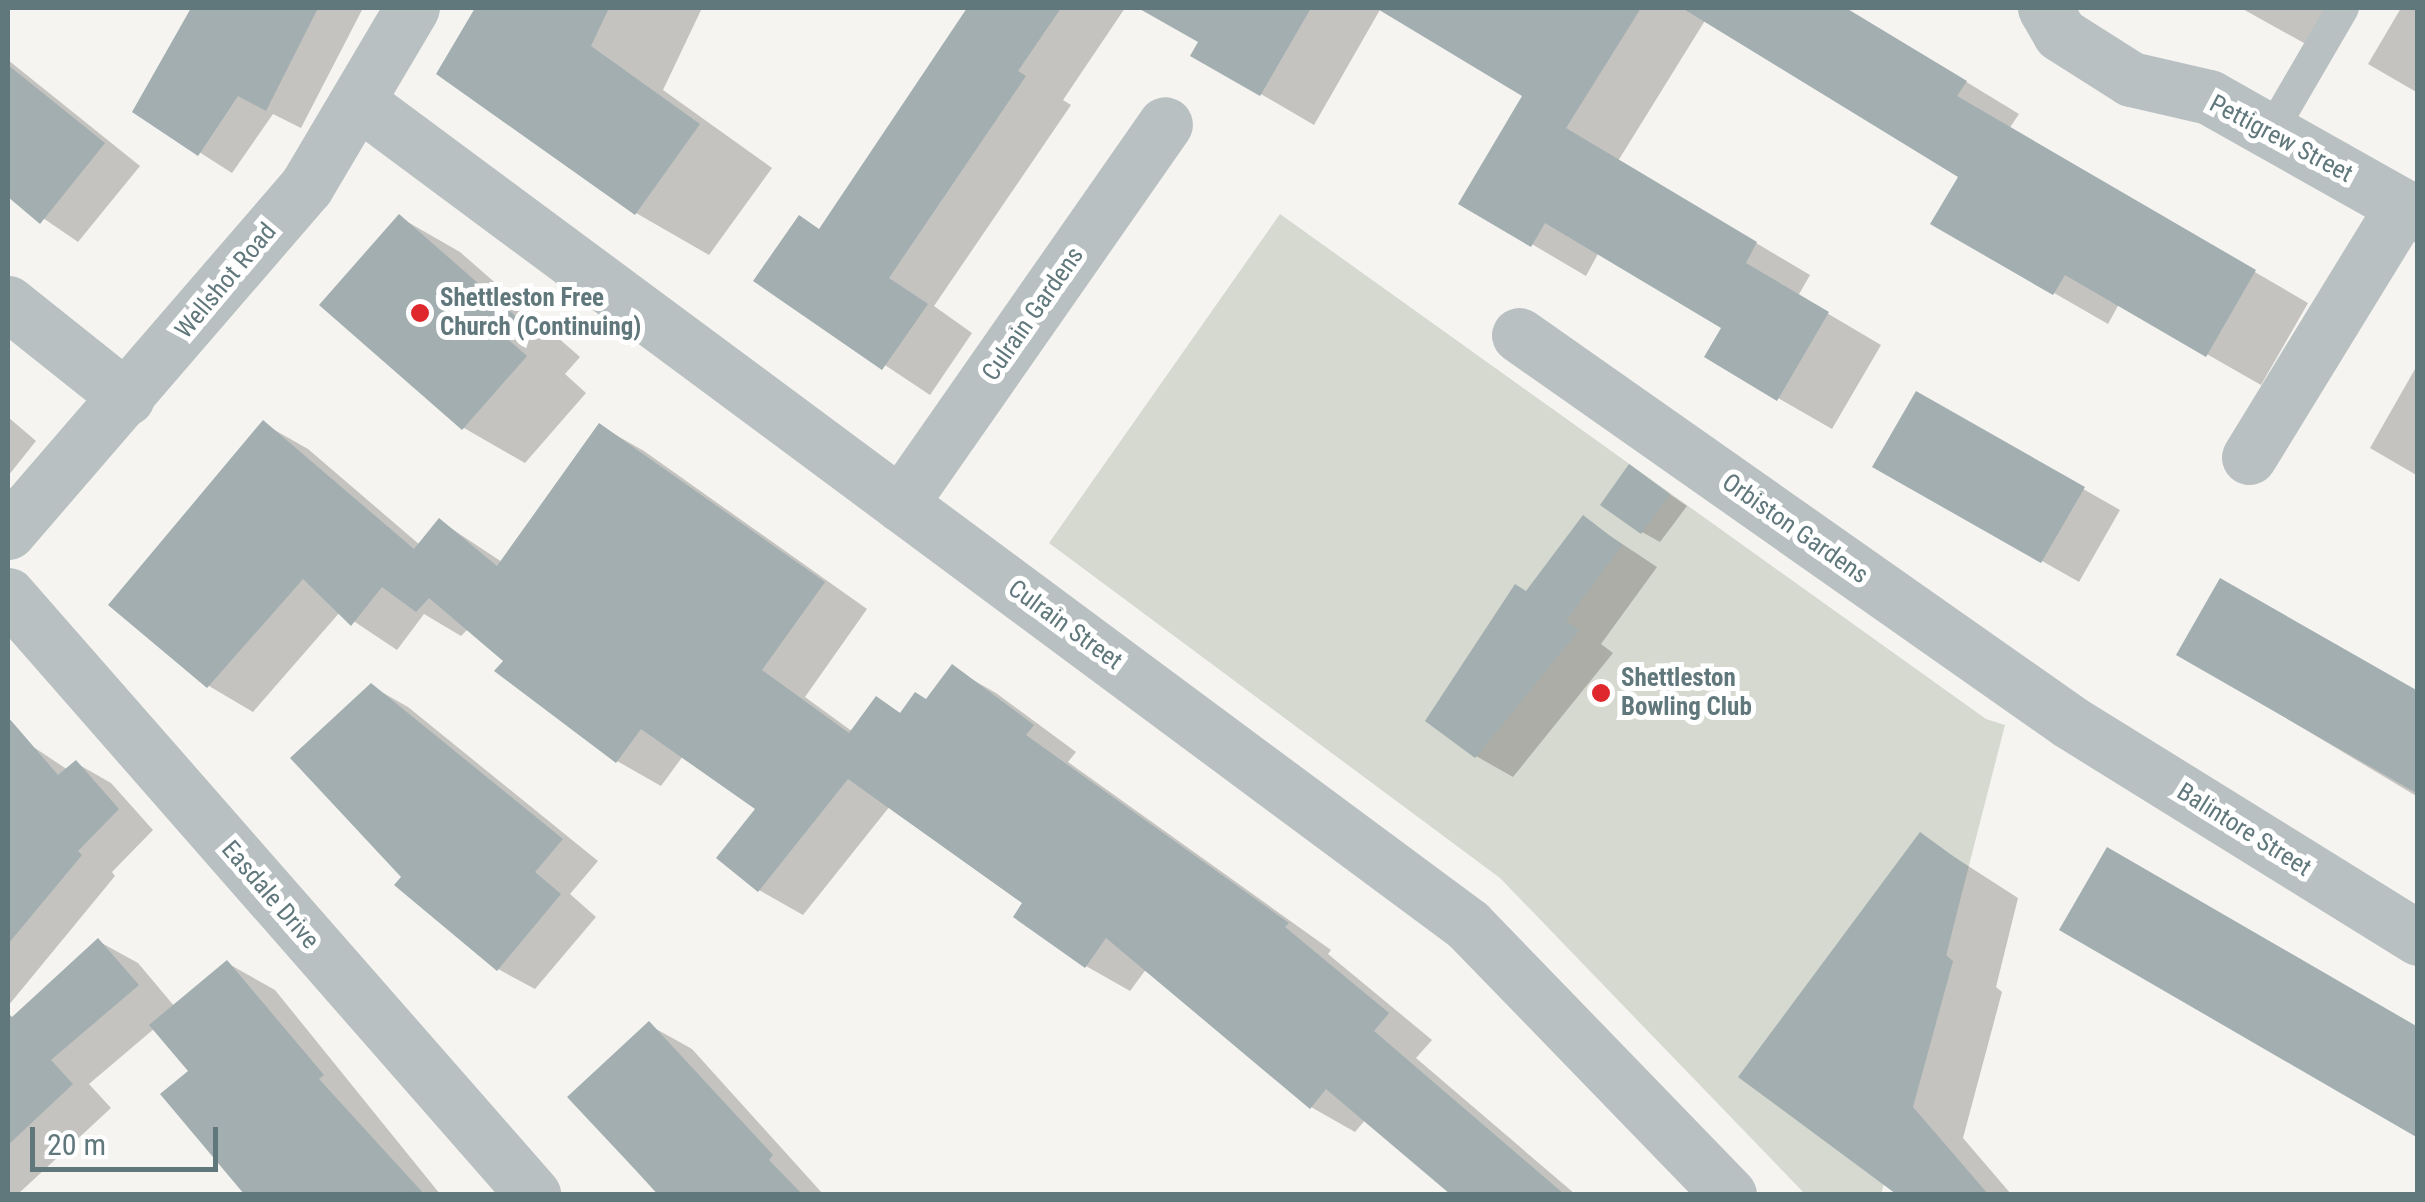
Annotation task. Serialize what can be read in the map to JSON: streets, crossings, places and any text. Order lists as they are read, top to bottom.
{
  "streets": {
    "street": [
      "Pettigrew Street",
      "Wellshot Road",
      "Culrain Gardens",
      "Orbiston Gardens",
      "Culrain Street",
      "Balintore Street",
      "Easdale Drive"
    ]
  },
  "crossings": [
    ["Wellshot Road", "Culrain Street"],
    ["Culrain Gardens", "Culrain Street"],
    ["Orbiston Gardens", "Balintore Street"]
  ],
  "places": ["Shettleston Free Church (Continuing)", "Shettleston Bowling Club"],
  "scale_bar": "20 m"
}
